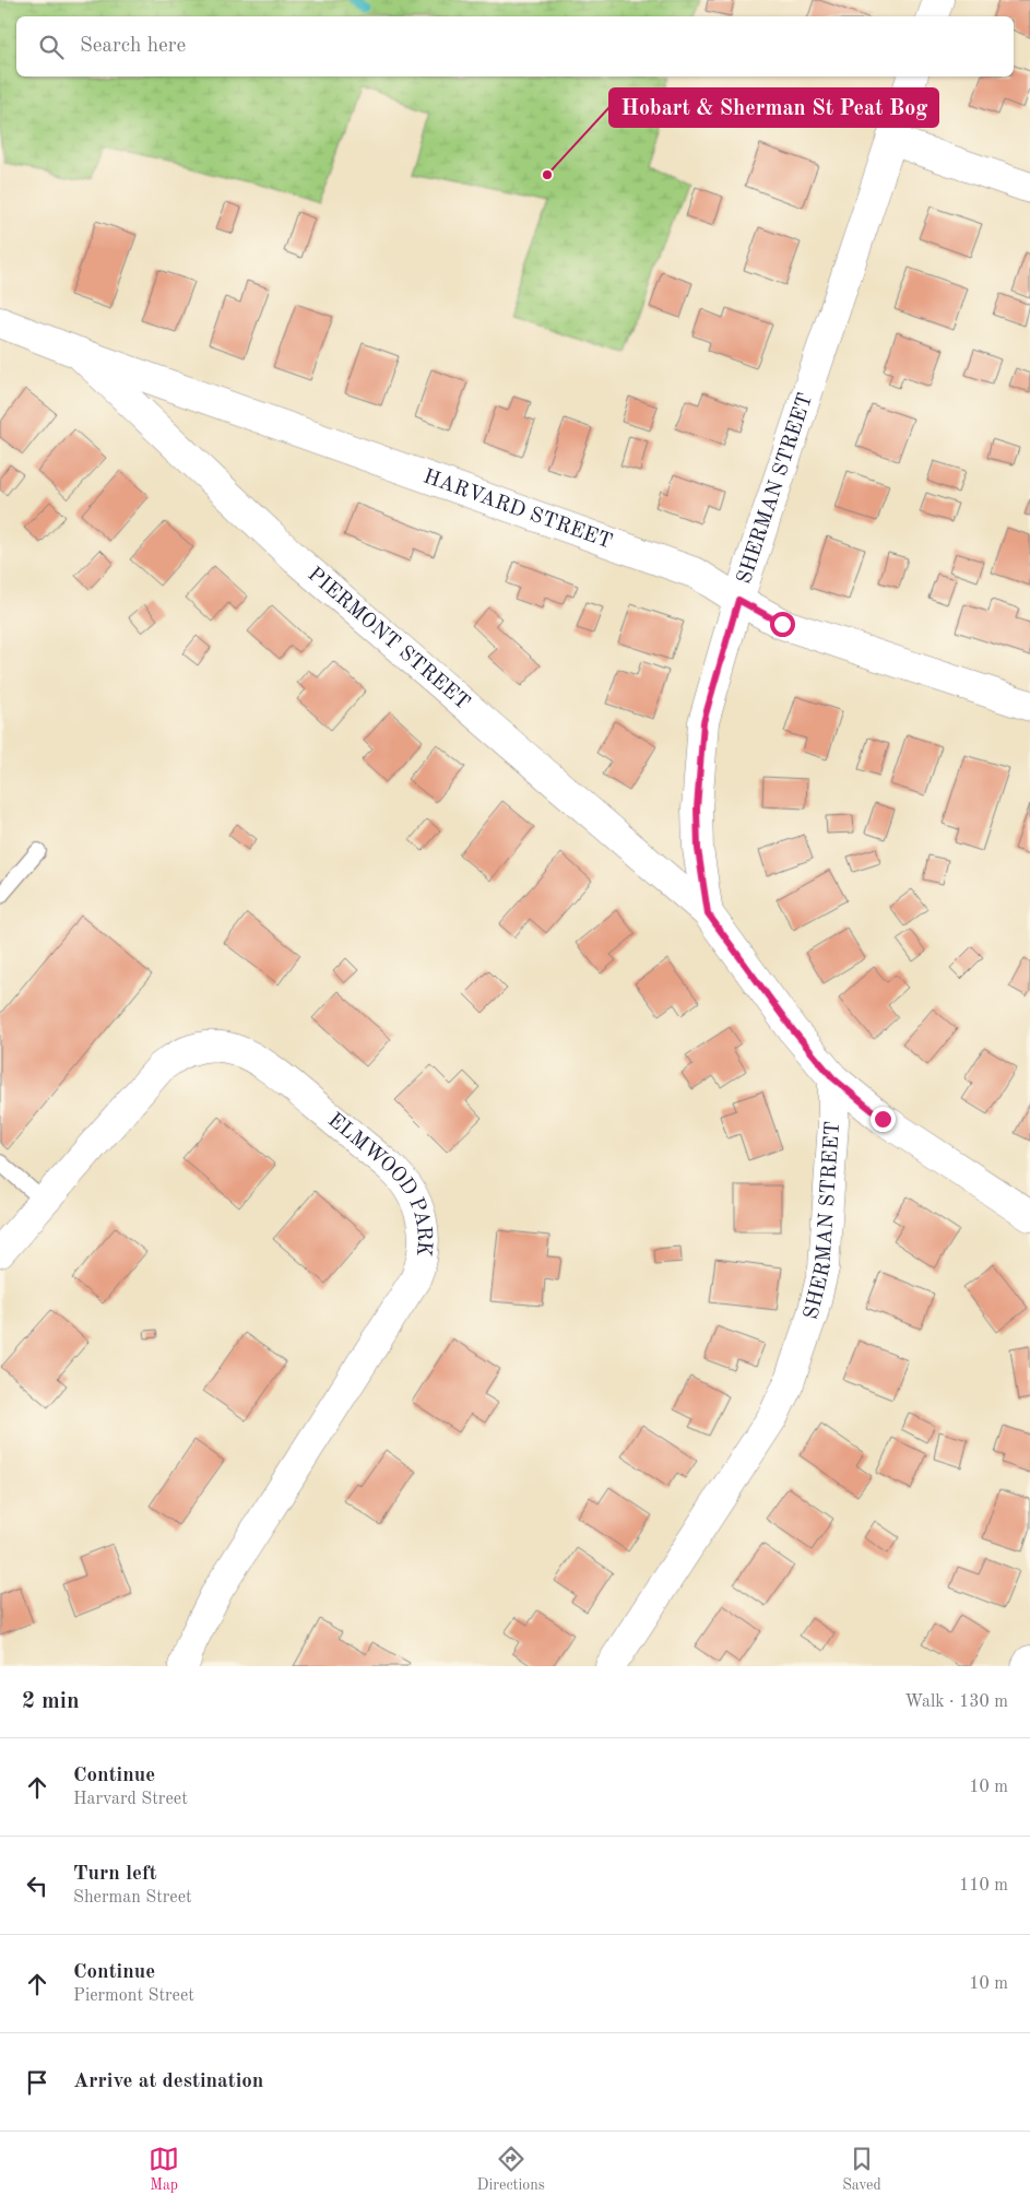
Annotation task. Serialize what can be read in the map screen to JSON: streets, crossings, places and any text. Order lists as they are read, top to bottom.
{
  "streets": {
    "street": [
      "SHERMAN STREET",
      "HARVARD STREET",
      "PIERMONT STREET",
      "ELMWOOD PARK"
    ]
  },
  "crossings": [
    ["SHERMAN STREET", "HARVARD STREET"],
    ["SHERMAN STREET", "PIERMONT STREET"],
    ["HARVARD STREET", "PIERMONT STREET"]
  ],
  "places": ["Hobart & Sherman St Peat Bog"],
  "page": {
    "search": "Search here",
    "heading": ["2 min", "Walk · 130 m"],
    "list": [
      ["Continue", "Harvard Street", "10 m"],
      ["Turn left", "Sherman Street", "110 m"],
      ["Continue", "Piermont Street", "10 m"],
      "Arrive at destination"
    ],
    "nav": ["Map", "Directions", "Saved"]
  }
}
